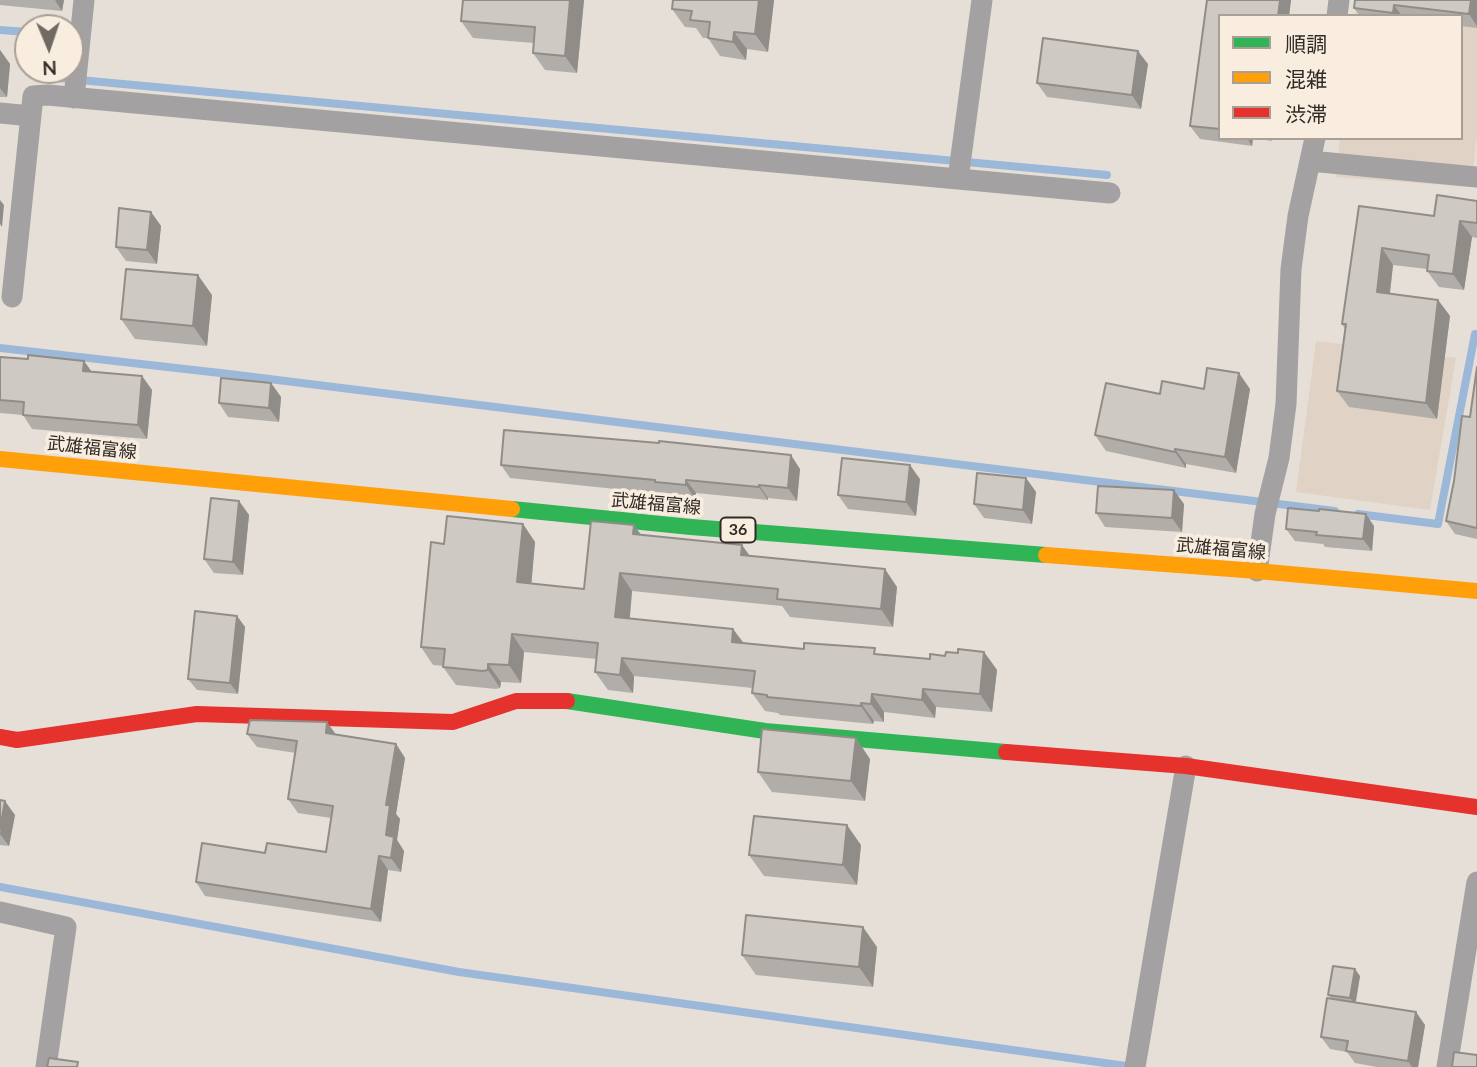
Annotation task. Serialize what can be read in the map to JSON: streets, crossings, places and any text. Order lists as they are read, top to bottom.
{
  "streets": {
    "street": ["武雄福富線", "36"]
  },
  "legend": ["順調", "混雑", "渋滞"],
  "north": "bottom"
}
